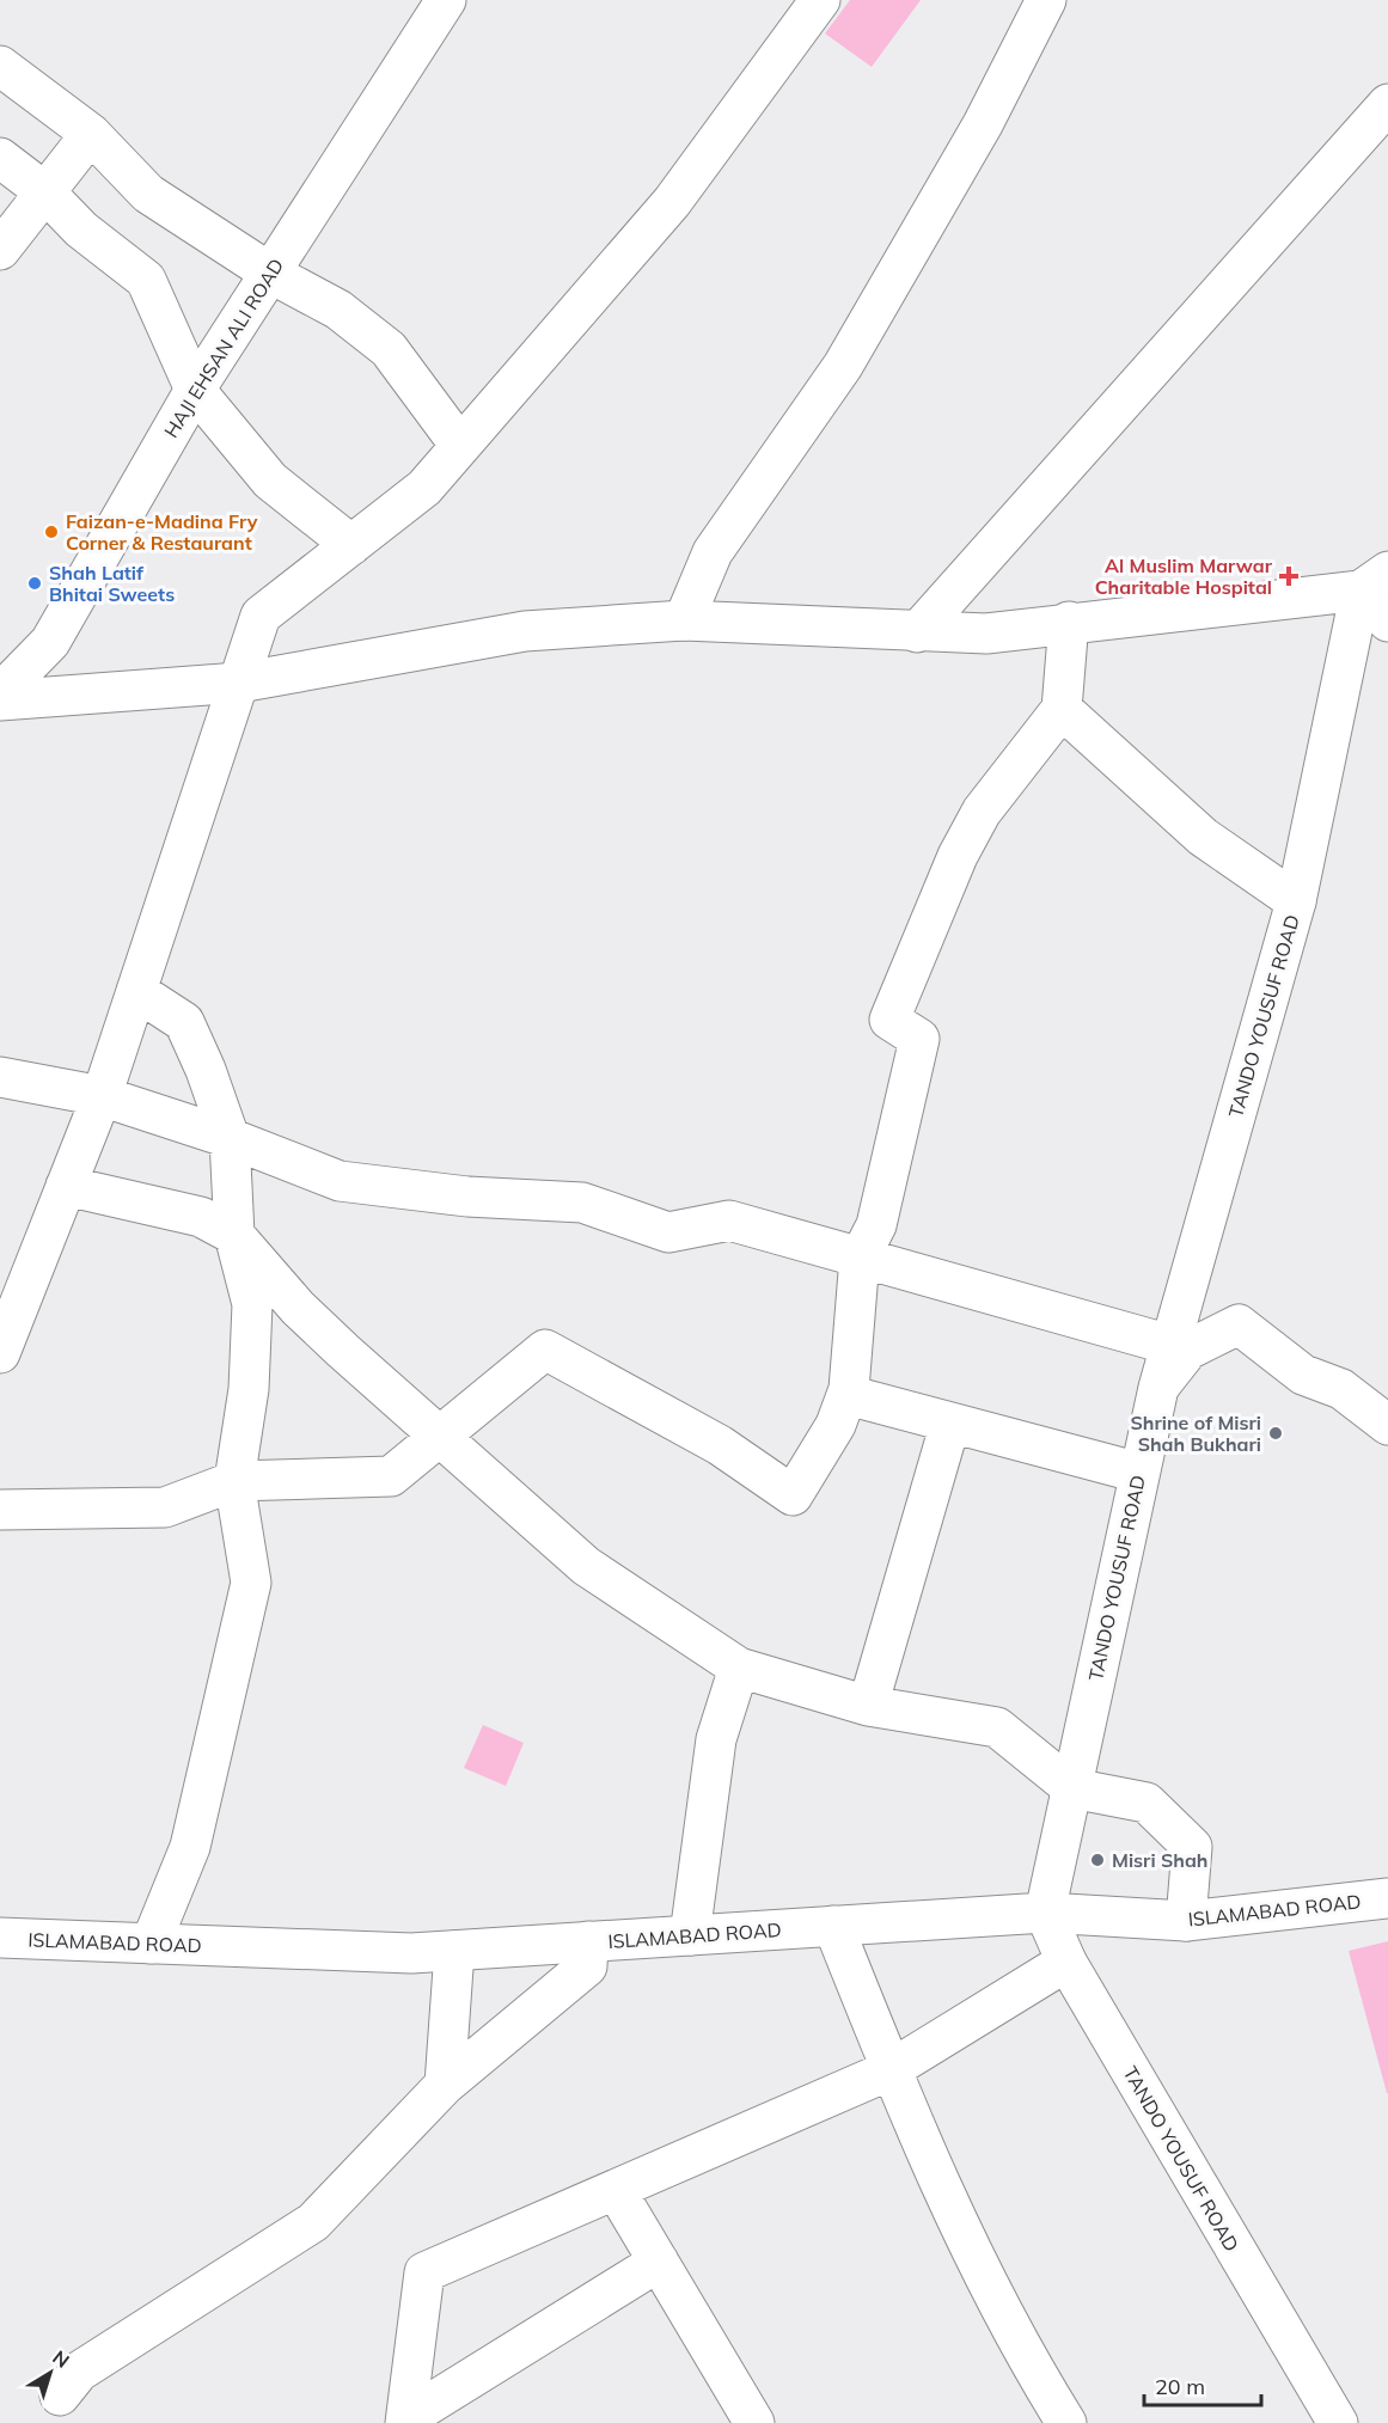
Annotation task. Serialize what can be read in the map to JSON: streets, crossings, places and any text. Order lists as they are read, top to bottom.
{
  "streets": {
    "street": ["HAJI EHSAN ALI ROAD", "TANDO YOUSUF ROAD", "ISLAMABAD ROAD"]
  },
  "crossings": [
    ["TANDO YOUSUF ROAD", "ISLAMABAD ROAD"]
  ],
  "places": {
    "other": [
      "Faizan-e-Madina Fry Corner & Restaurant",
      "Shah Latif Bhitai Sweets",
      "Shrine of Misri Shah Bukhari",
      "Misri Shah"
    ],
    "health": ["Al Muslim Marwar Charitable Hospital"]
  },
  "scale_bar": "20 m",
  "north": "top right"
}
